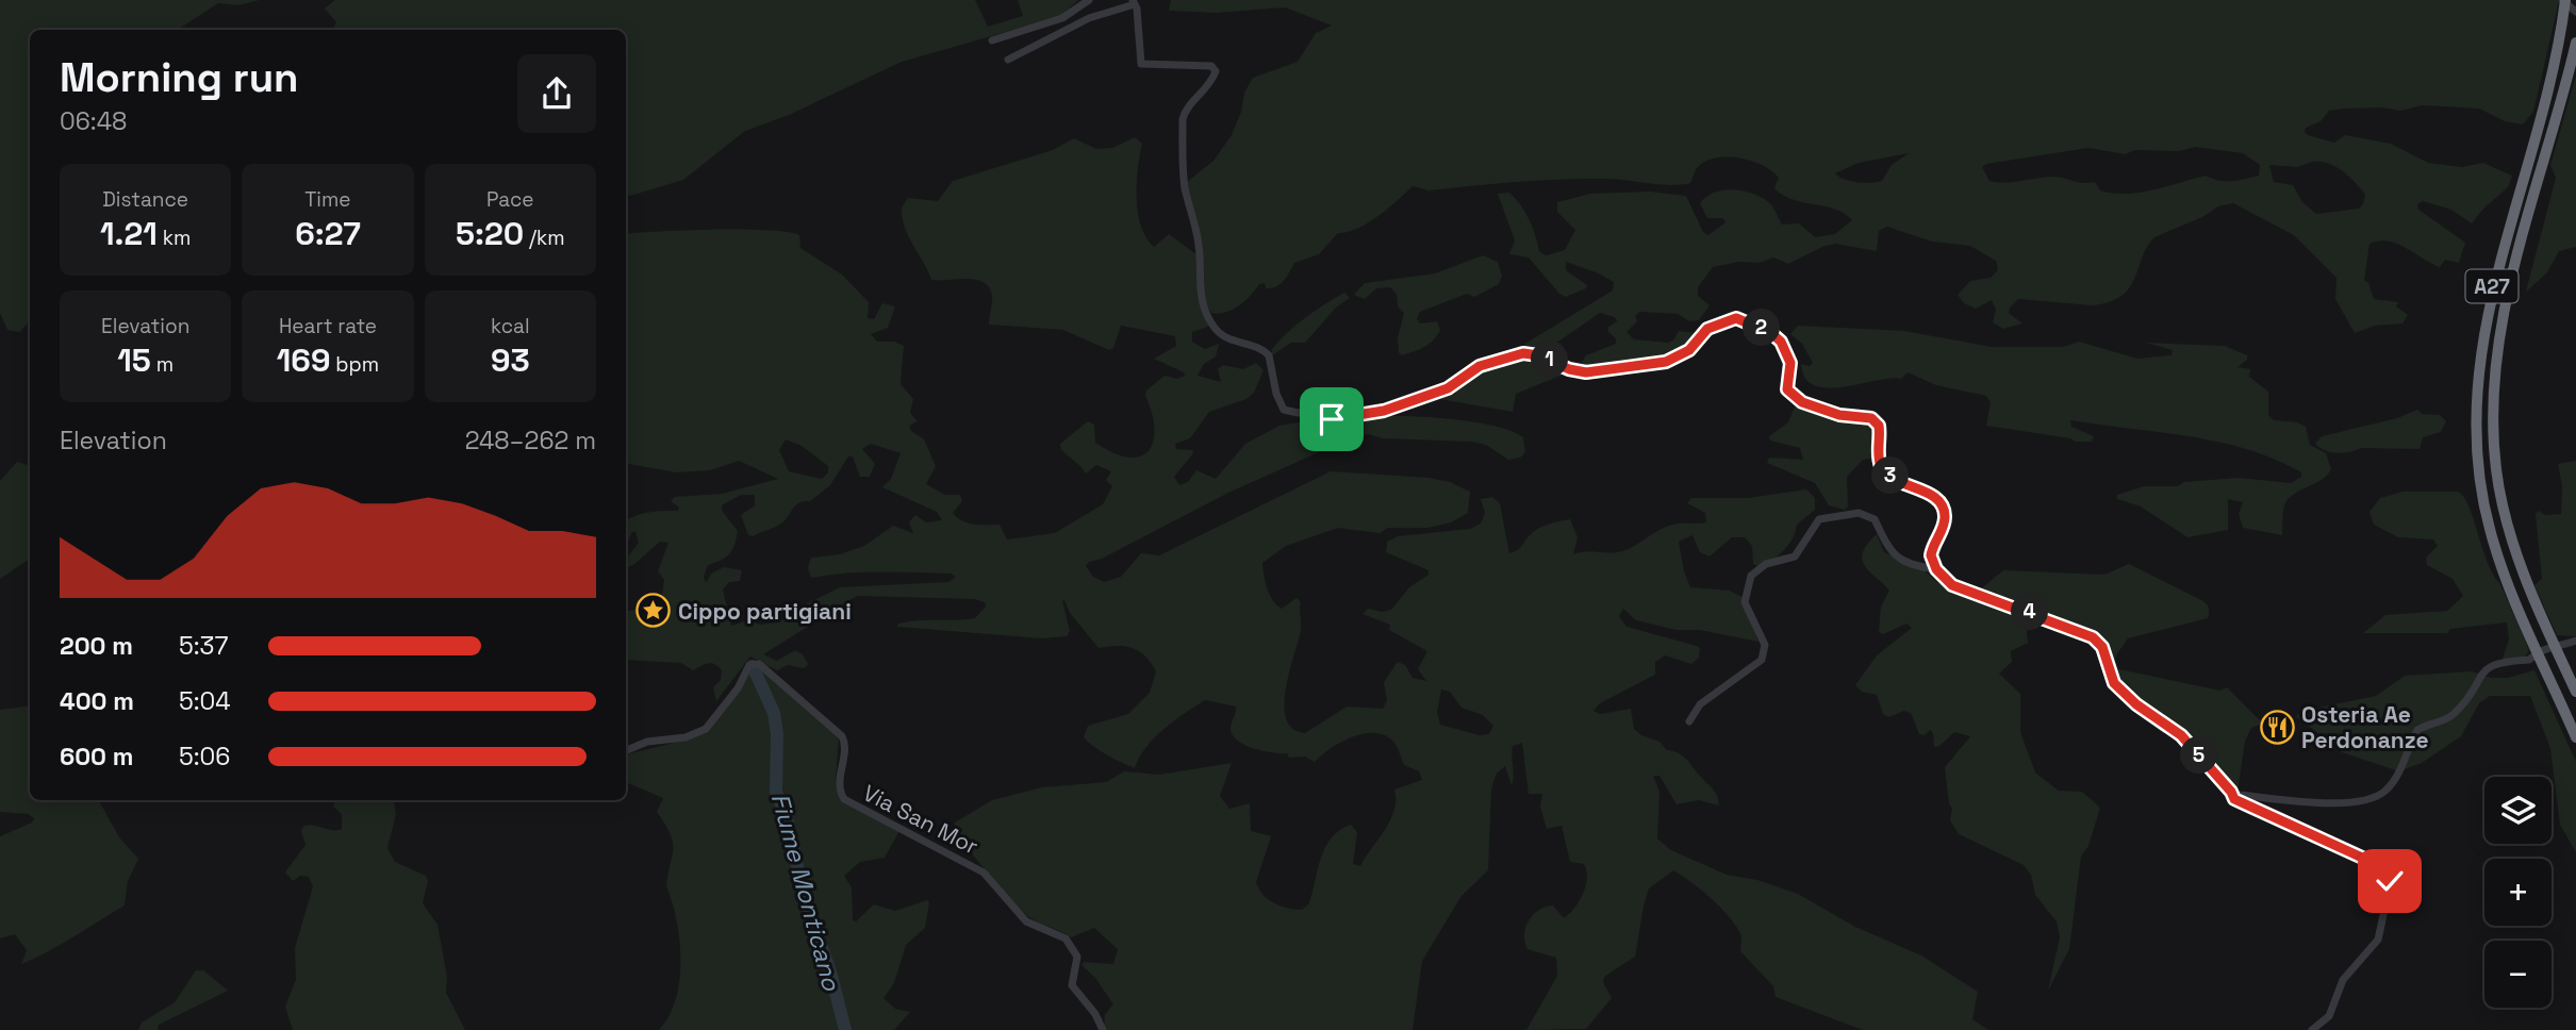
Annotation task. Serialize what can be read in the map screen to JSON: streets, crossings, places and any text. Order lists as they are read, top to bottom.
{
  "streets": {
    "highway": ["A27"],
    "street": ["Via San Mor"]
  },
  "water": ["Fiume Monticano"],
  "places": {
    "place": ["Cippo partigiani"],
    "restaurant": ["Osteria Ae Perdonanze"]
  },
  "page": {
    "heading": ["Morning run", "06:48"],
    "stats": [
      ["Distance", "1.21 km"],
      ["Time", "6:27"],
      ["Pace", "5:20 /km"],
      ["Elevation", "15 m"],
      ["Heart rate", "169 bpm"],
      ["kcal", "93"]
    ],
    "pins": [
      "2",
      "1",
      "3",
      "4",
      "5"
    ],
    "chart": ["Elevation", "248–262 m"],
    "list": [
      {
        "name": "200 m",
        "note": "5:37"
      },
      {
        "name": "400 m",
        "note": "5:04"
      },
      {
        "name": "600 m",
        "note": "5:06"
      }
    ],
    "map_buttons": ["+", "−"]
  }
}
